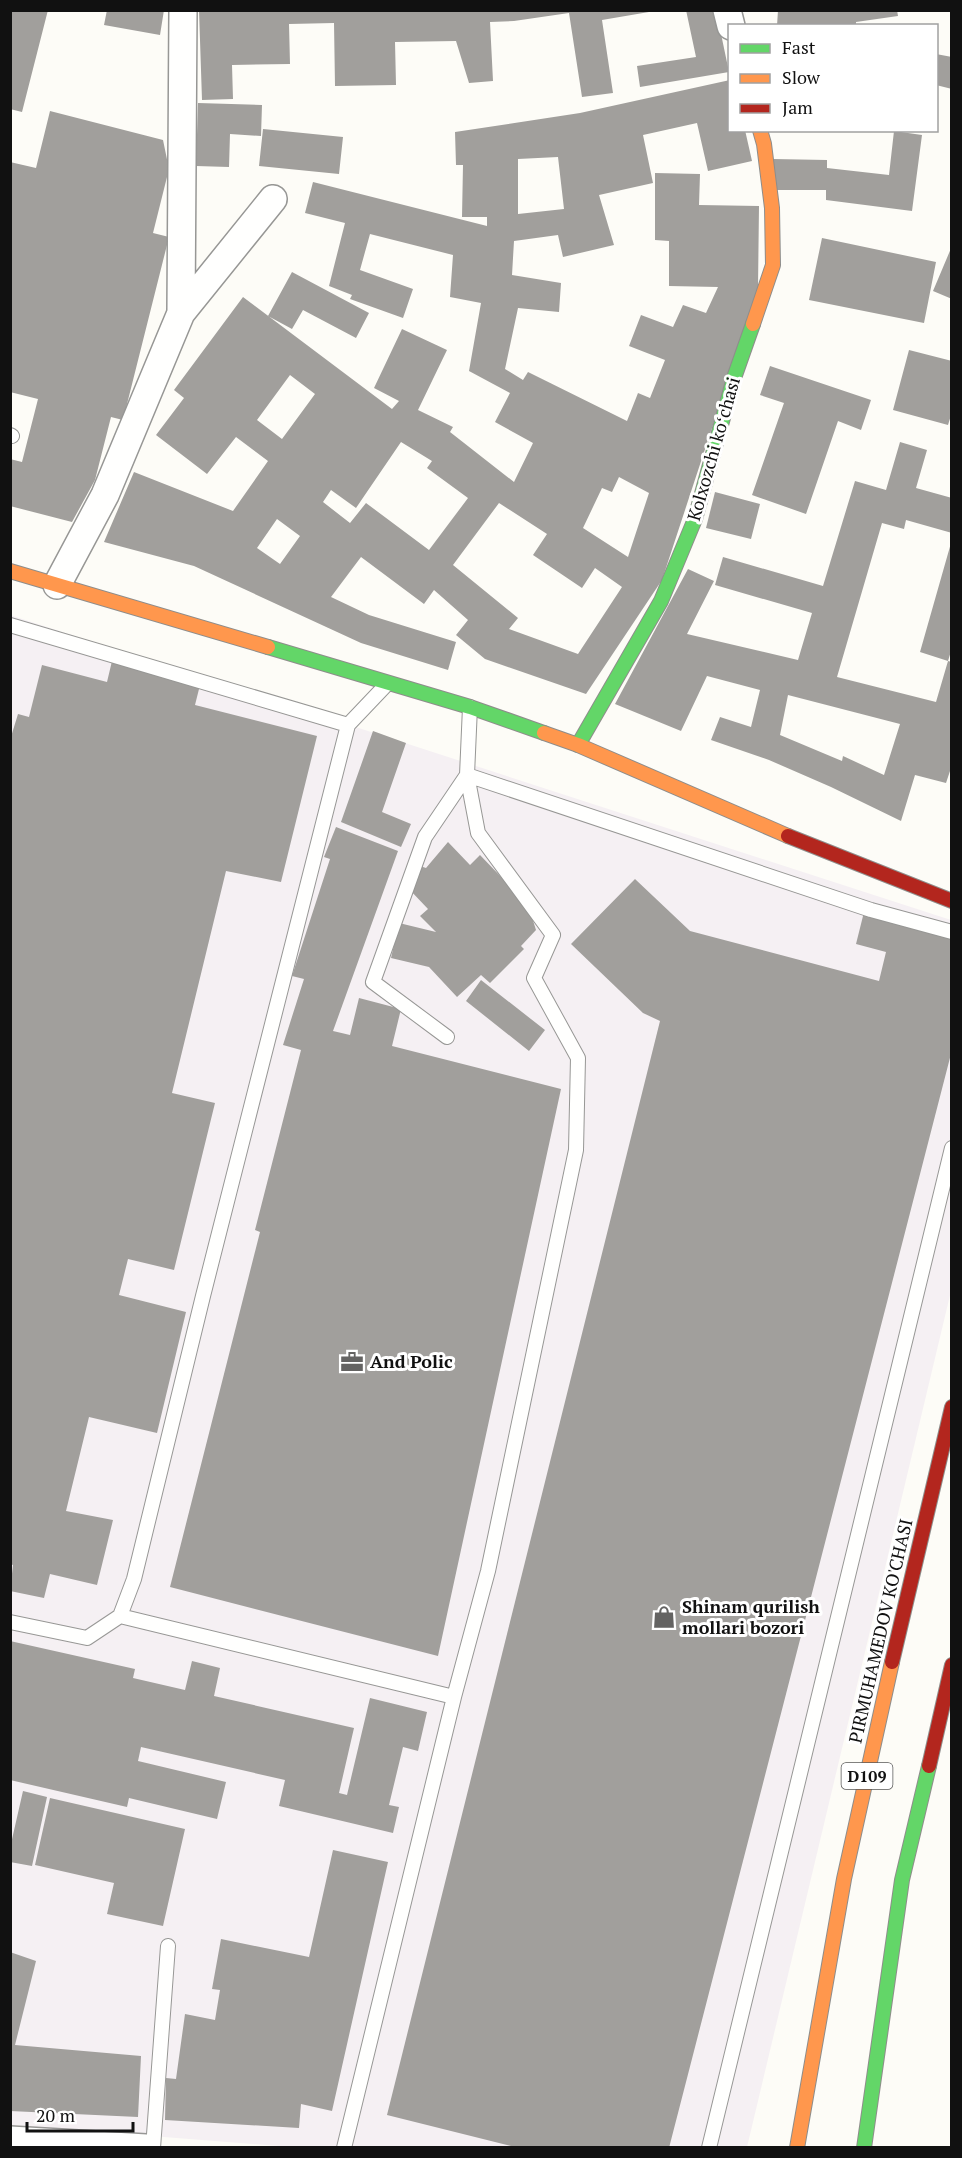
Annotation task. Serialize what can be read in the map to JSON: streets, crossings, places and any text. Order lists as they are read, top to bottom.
{
  "streets": {
    "street": ["Kolxozchi koʻchasi", "PIRMUHAMEDOV KO'CHASI", "D109"]
  },
  "places": {
    "office": ["And Polic"],
    "shop": ["Shinam qurilish mollari bozori"]
  },
  "legend": ["Fast", "Slow", "Jam"],
  "scale_bar": "20 m"
}
